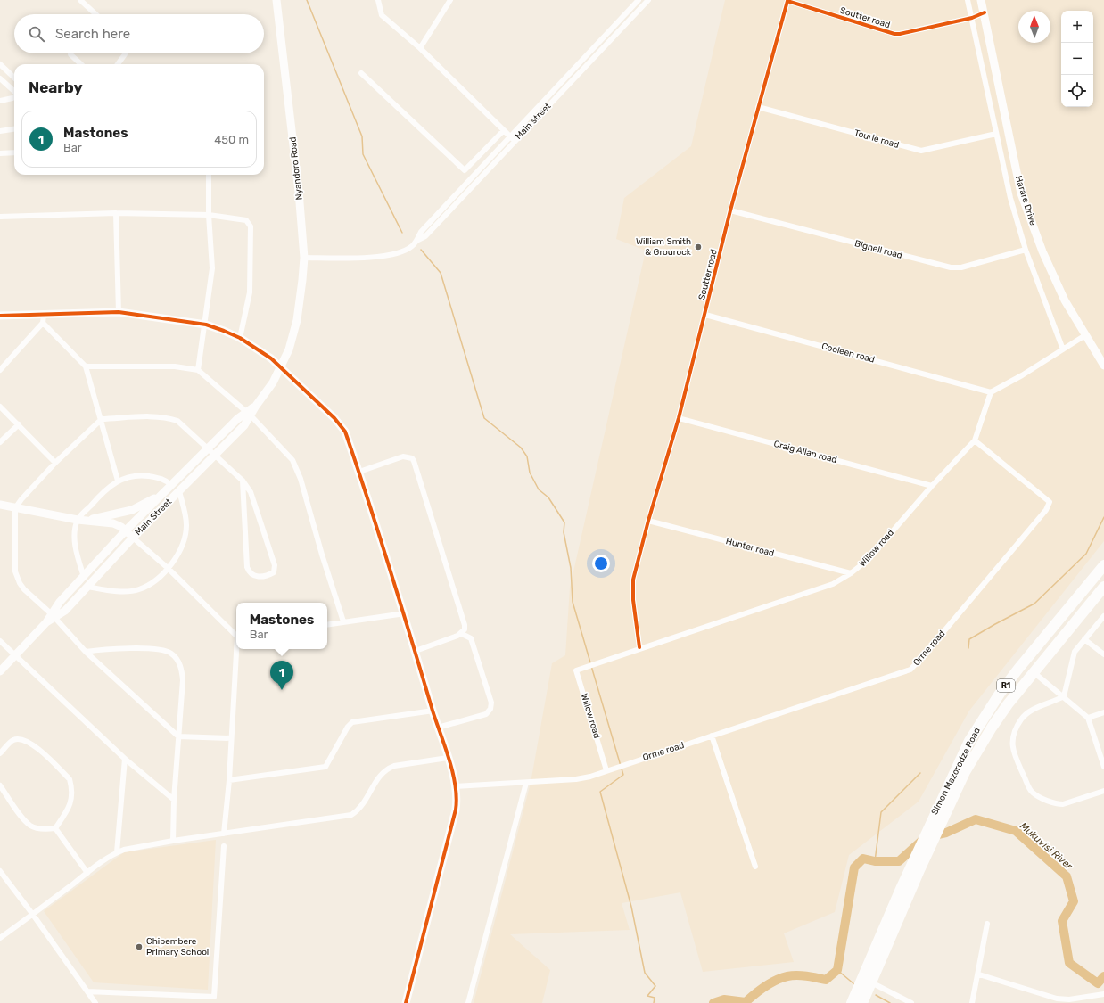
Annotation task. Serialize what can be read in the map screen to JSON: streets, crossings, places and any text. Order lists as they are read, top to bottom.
{
  "streets": {
    "highway": ["R1", "Simon Mazorodze Road"],
    "street": [
      "Soutter road",
      "Main street",
      "Tourle road",
      "Nyandoro Road",
      "Harare Drive",
      "Bignell road",
      "Cooleen road",
      "Craig Allan road",
      "Main Street",
      "Hunter road",
      "Willow road",
      "Orme road"
    ]
  },
  "crossings": [
    ["Soutter road", "Tourle road"],
    ["Soutter road", "Harare Drive"],
    ["Soutter road", "Bignell road"],
    ["Soutter road", "Cooleen road"],
    ["Soutter road", "Craig Allan road"],
    ["Soutter road", "Hunter road"],
    ["Soutter road", "Willow road"],
    ["Main street", "Nyandoro Road"],
    ["Nyandoro Road", "Main Street"],
    ["Cooleen road", "Willow road"],
    ["Craig Allan road", "Willow road"],
    ["Hunter road", "Willow road"],
    ["Willow road", "Orme road"],
    ["R1", "Simon Mazorodze Road"]
  ],
  "water": ["Mukuvisi River"],
  "places": ["William Smith & Grourock", "Chipembere Primary School"],
  "north": "top",
  "page": {
    "map_buttons": ["+", "−"],
    "search": "Search here",
    "heading": "Nearby",
    "list": [
      {
        "mark": "1",
        "name": "Mastones",
        "note": "Bar",
        "value": "450 m"
      }
    ],
    "popup": ["Mastones", "Bar"],
    "pins": "1"
  }
}
